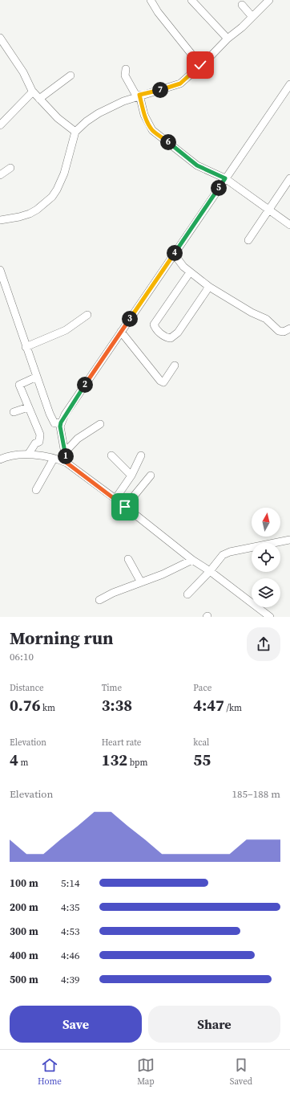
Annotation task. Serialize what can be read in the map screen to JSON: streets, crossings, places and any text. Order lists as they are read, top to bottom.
{
  "north": "top",
  "page": {
    "pins": [
      "7",
      "6",
      "5",
      "4",
      "3",
      "2",
      "1"
    ],
    "heading": ["Morning run", "06:10"],
    "stats": [
      ["Distance", "0.76 km"],
      ["Time", "3:38"],
      ["Pace", "4:47 /km"],
      ["Elevation", "4 m"],
      ["Heart rate", "132 bpm"],
      ["kcal", "55"]
    ],
    "chart": ["Elevation", "185–188 m"],
    "list": [
      {
        "name": "100 m",
        "note": "5:14"
      },
      {
        "name": "200 m",
        "note": "4:35"
      },
      {
        "name": "300 m",
        "note": "4:53"
      },
      {
        "name": "400 m",
        "note": "4:46"
      },
      {
        "name": "500 m",
        "note": "4:39"
      }
    ],
    "buttons": ["Save", "Share"],
    "tabs": ["Home", "Map", "Saved"]
  }
}
